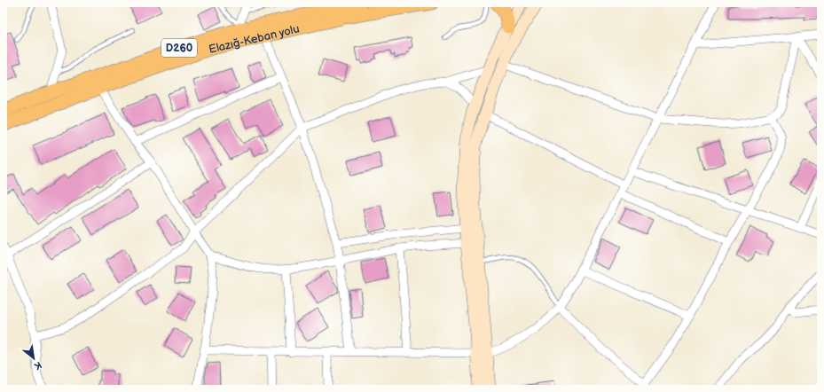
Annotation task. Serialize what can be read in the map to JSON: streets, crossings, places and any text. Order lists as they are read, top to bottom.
{
  "streets": {
    "highway": ["Elazığ-Keban yolu", "D260"]
  },
  "north": "bottom right"
}
